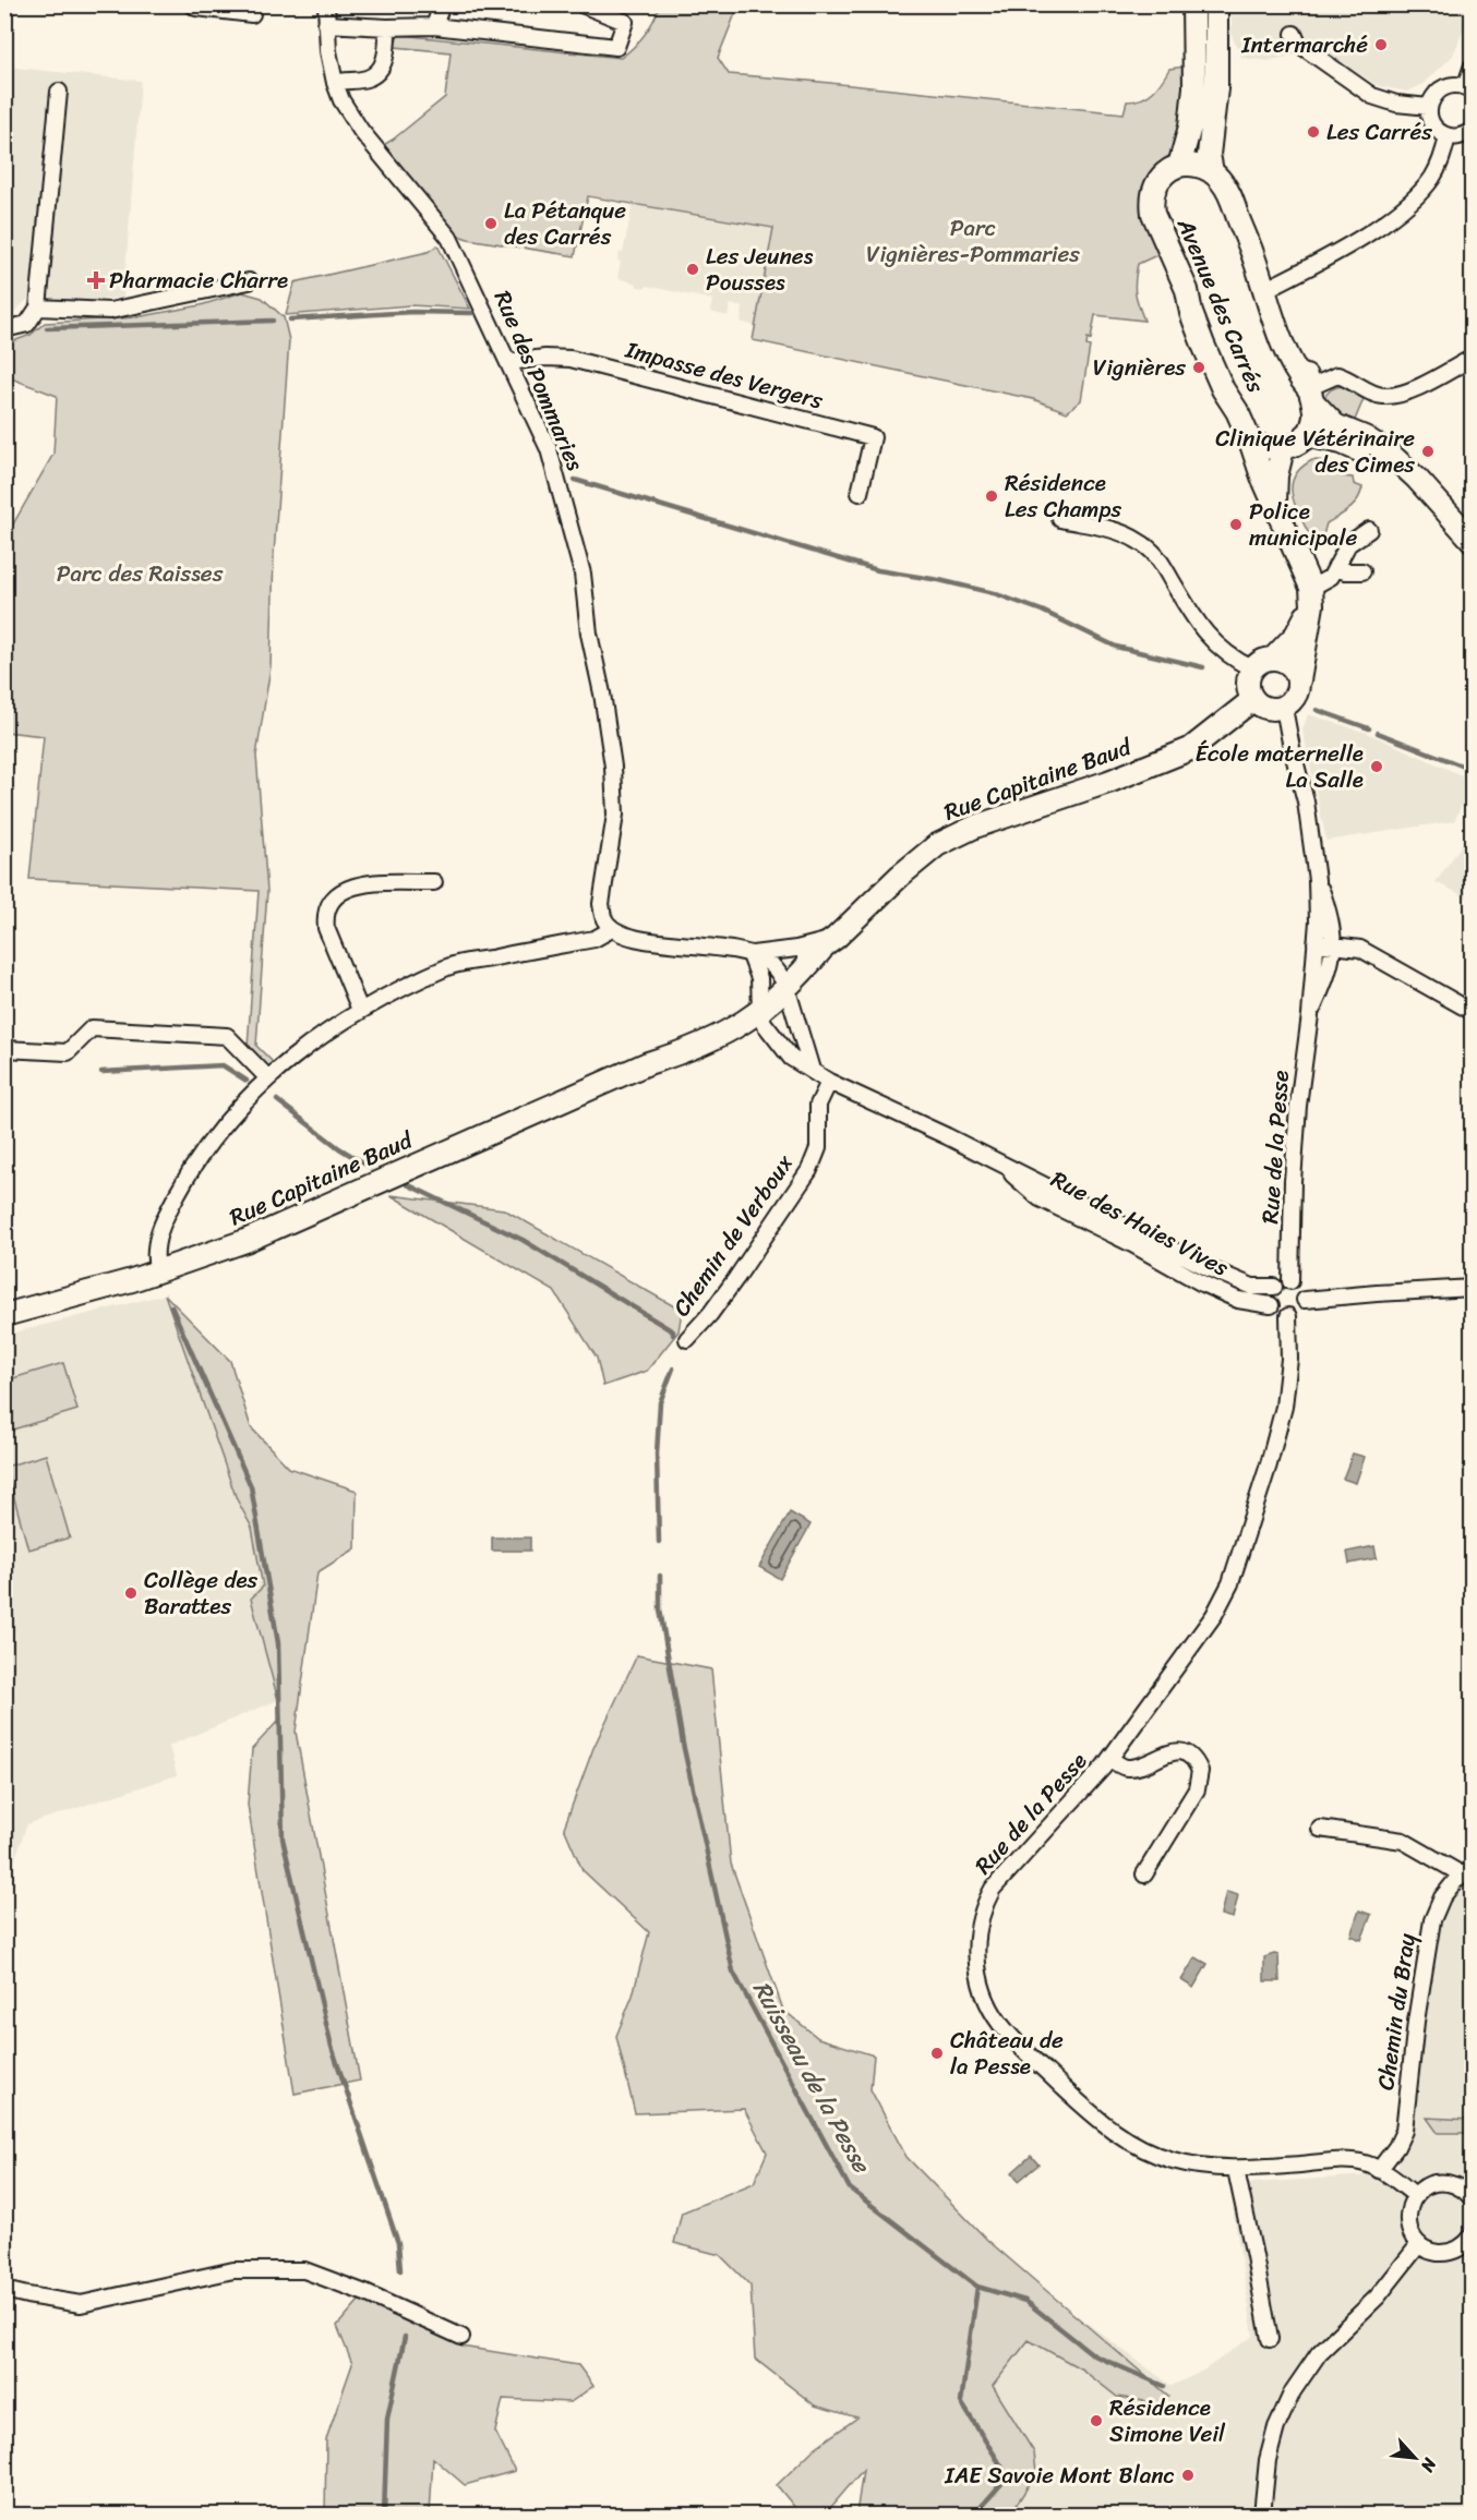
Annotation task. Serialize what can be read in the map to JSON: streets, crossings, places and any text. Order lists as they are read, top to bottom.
{
  "streets": {
    "main road": ["Avenue des Carrés", "Rue Capitaine Baud"],
    "street": [
      "Impasse des Vergers",
      "Rue des Pommaries",
      "Rue de la Pesse",
      "Rue des Haies Vives",
      "Chemin de Verboux",
      "Chemin du Bray"
    ]
  },
  "crossings": [
    ["Impasse des Vergers", "Rue des Pommaries"],
    ["Rue Capitaine Baud", "Rue de la Pesse"],
    ["Rue Capitaine Baud", "Rue des Haies Vives"],
    ["Rue de la Pesse", "Rue des Haies Vives"],
    ["Rue de la Pesse", "Chemin du Bray"],
    ["Rue des Haies Vives", "Chemin de Verboux"]
  ],
  "water": ["Ruisseau de la Pesse"],
  "parks": ["Parc Vignières-Pommaries", "Parc des Raisses"],
  "places": {
    "other": [
      "Intermarché",
      "Les Carrés",
      "La Pétanque des Carrés",
      "Les Jeunes Pousses",
      "Vignières",
      "Clinique Vétérinaire des Cimes",
      "Résidence Les Champs",
      "Police municipale",
      "École maternelle La Salle",
      "Collège des Barattes",
      "Château de la Pesse",
      "Résidence Simone Veil",
      "IAE Savoie Mont Blanc"
    ],
    "health": ["Pharmacie Charre"]
  },
  "north": "bottom right"
}
